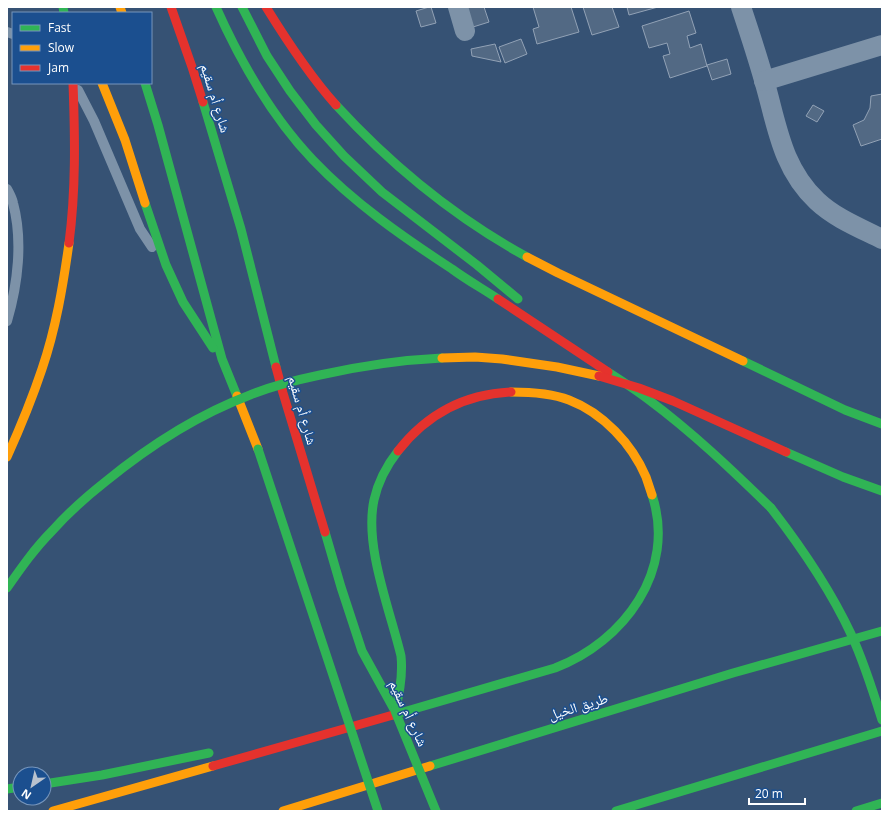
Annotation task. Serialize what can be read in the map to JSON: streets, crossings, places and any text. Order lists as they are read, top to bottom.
{
  "streets": {
    "main road": ["شارع أم سقيم", "طريق الخيل"]
  },
  "legend": ["Fast", "Slow", "Jam"],
  "scale_bar": "20 m",
  "north": "bottom left"
}
